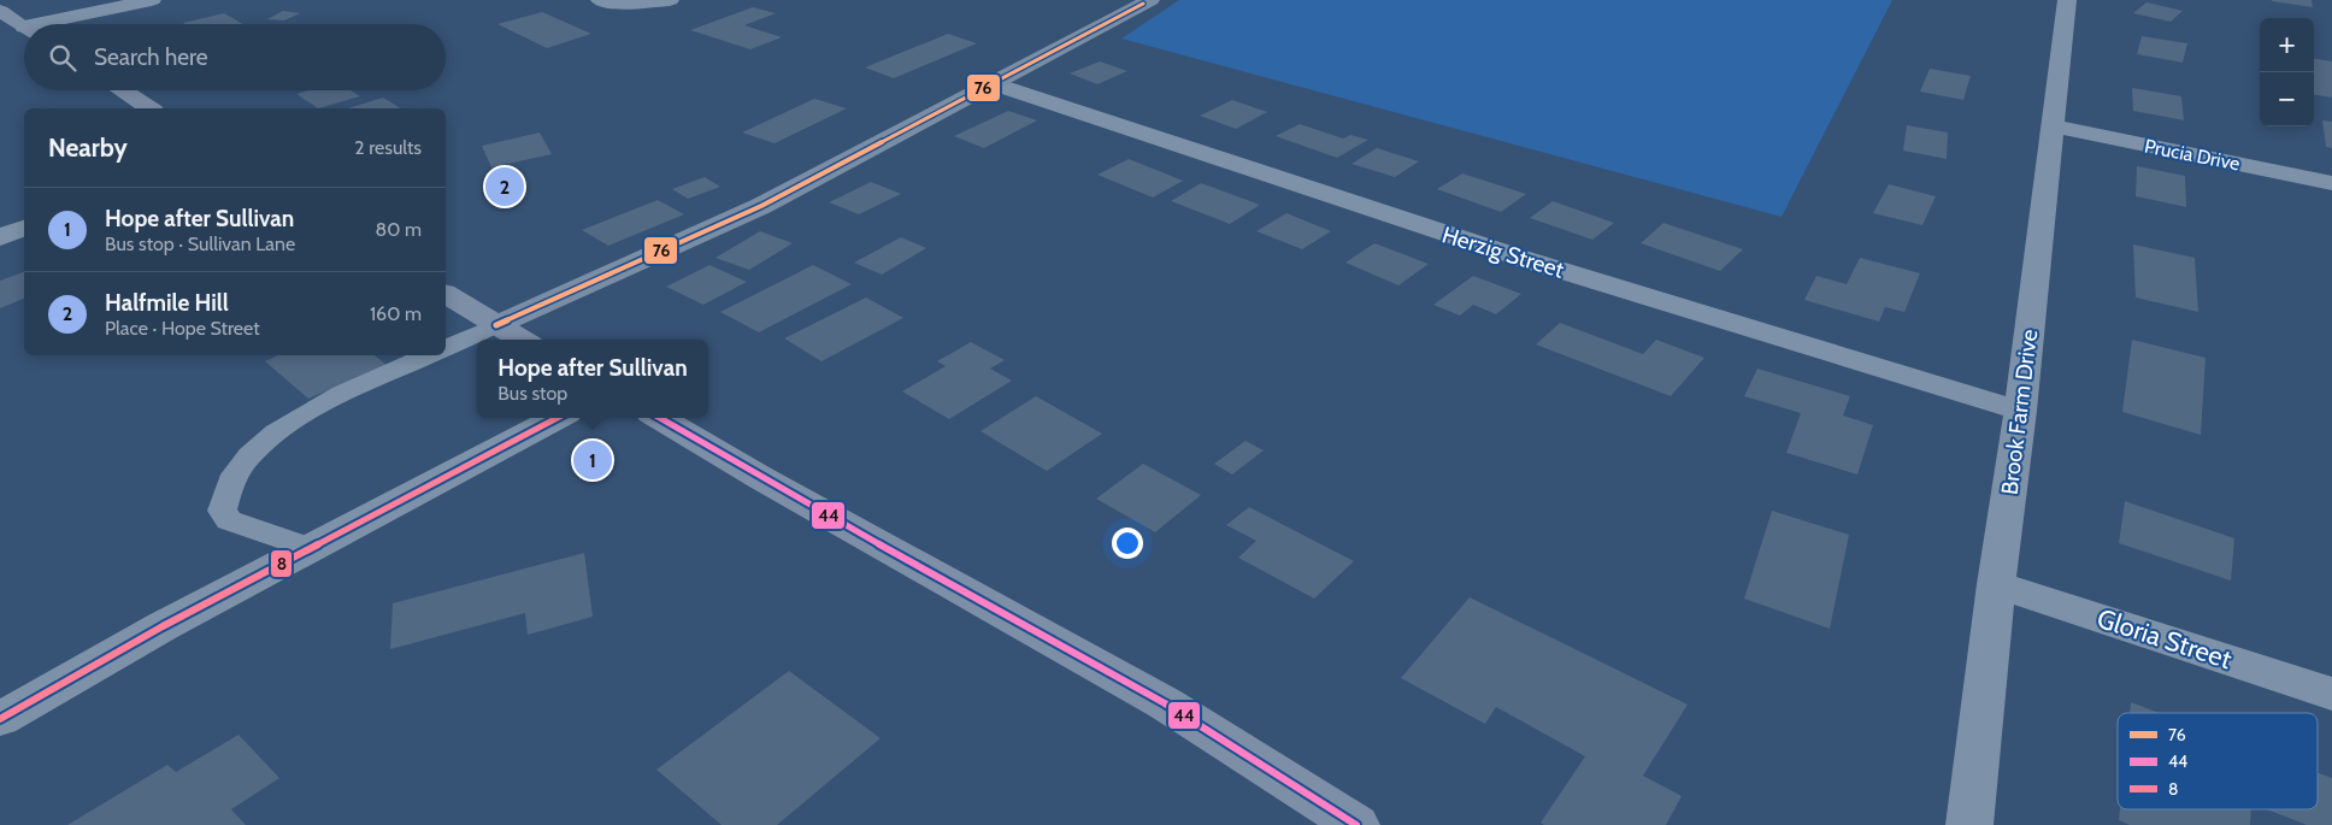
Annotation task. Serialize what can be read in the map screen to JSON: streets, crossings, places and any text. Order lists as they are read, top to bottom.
{
  "streets": {
    "street": [
      "Prucia Drive",
      "Herzig Street",
      "Brook Farm Drive",
      "Gloria Street"
    ]
  },
  "crossings": [
    ["Prucia Drive", "Brook Farm Drive"],
    ["Herzig Street", "Brook Farm Drive"],
    ["Brook Farm Drive", "Gloria Street"]
  ],
  "lines": ["transit line 76", "transit line 44", "transit line 8"],
  "legend": ["76", "44", "8"],
  "page": {
    "map_buttons": ["+", "−"],
    "search": "Search here",
    "heading": ["Nearby", "2 results"],
    "pins": ["2", "1"],
    "list": [
      {
        "mark": "1",
        "name": "Hope after Sullivan",
        "note": "Bus stop · Sullivan Lane",
        "value": "80 m"
      },
      {
        "mark": "2",
        "name": "Halfmile Hill",
        "note": "Place · Hope Street",
        "value": "160 m"
      }
    ],
    "popup": ["Hope after Sullivan", "Bus stop"]
  }
}
